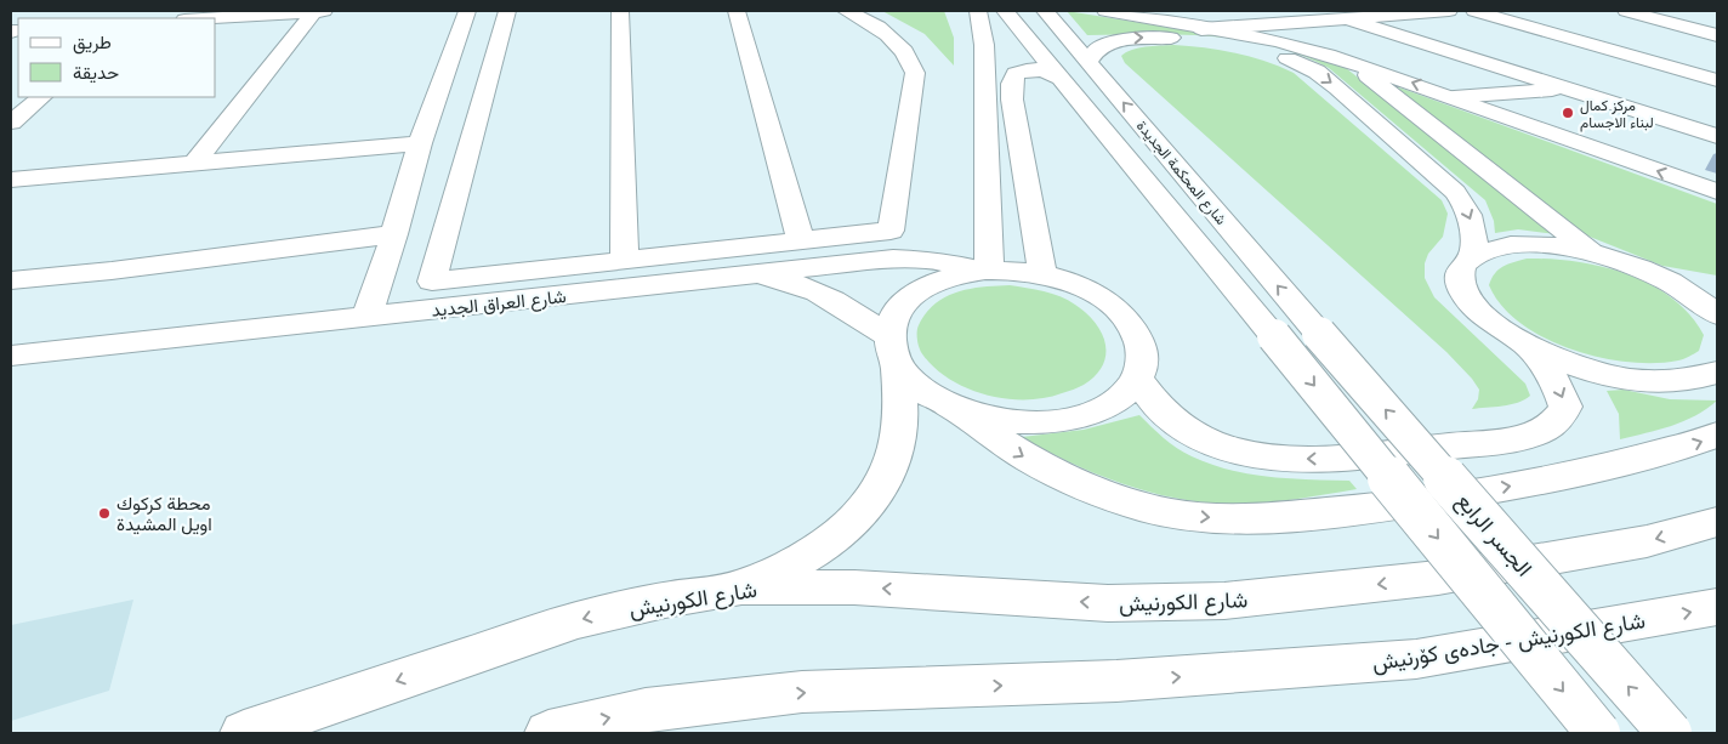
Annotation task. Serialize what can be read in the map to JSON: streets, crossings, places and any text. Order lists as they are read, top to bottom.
{
  "streets": {
    "main road": [
      "شارع المحكمة الجديدة",
      "شارع العراق الجديد",
      "الجسر الرابع",
      "شارع الكورنيش",
      "شارع الكورنيش - جادەی کۆرنیش"
    ]
  },
  "crossings": [
    ["شارع المحكمة الجديدة", "الجسر الرابع"]
  ],
  "one_way": ["الجسر الرابع"],
  "places": ["مركز كمال لبناء الاجسام", "محطة كركوك اويل المشيدة"],
  "legend": ["طريق", "حديقة"]
}
